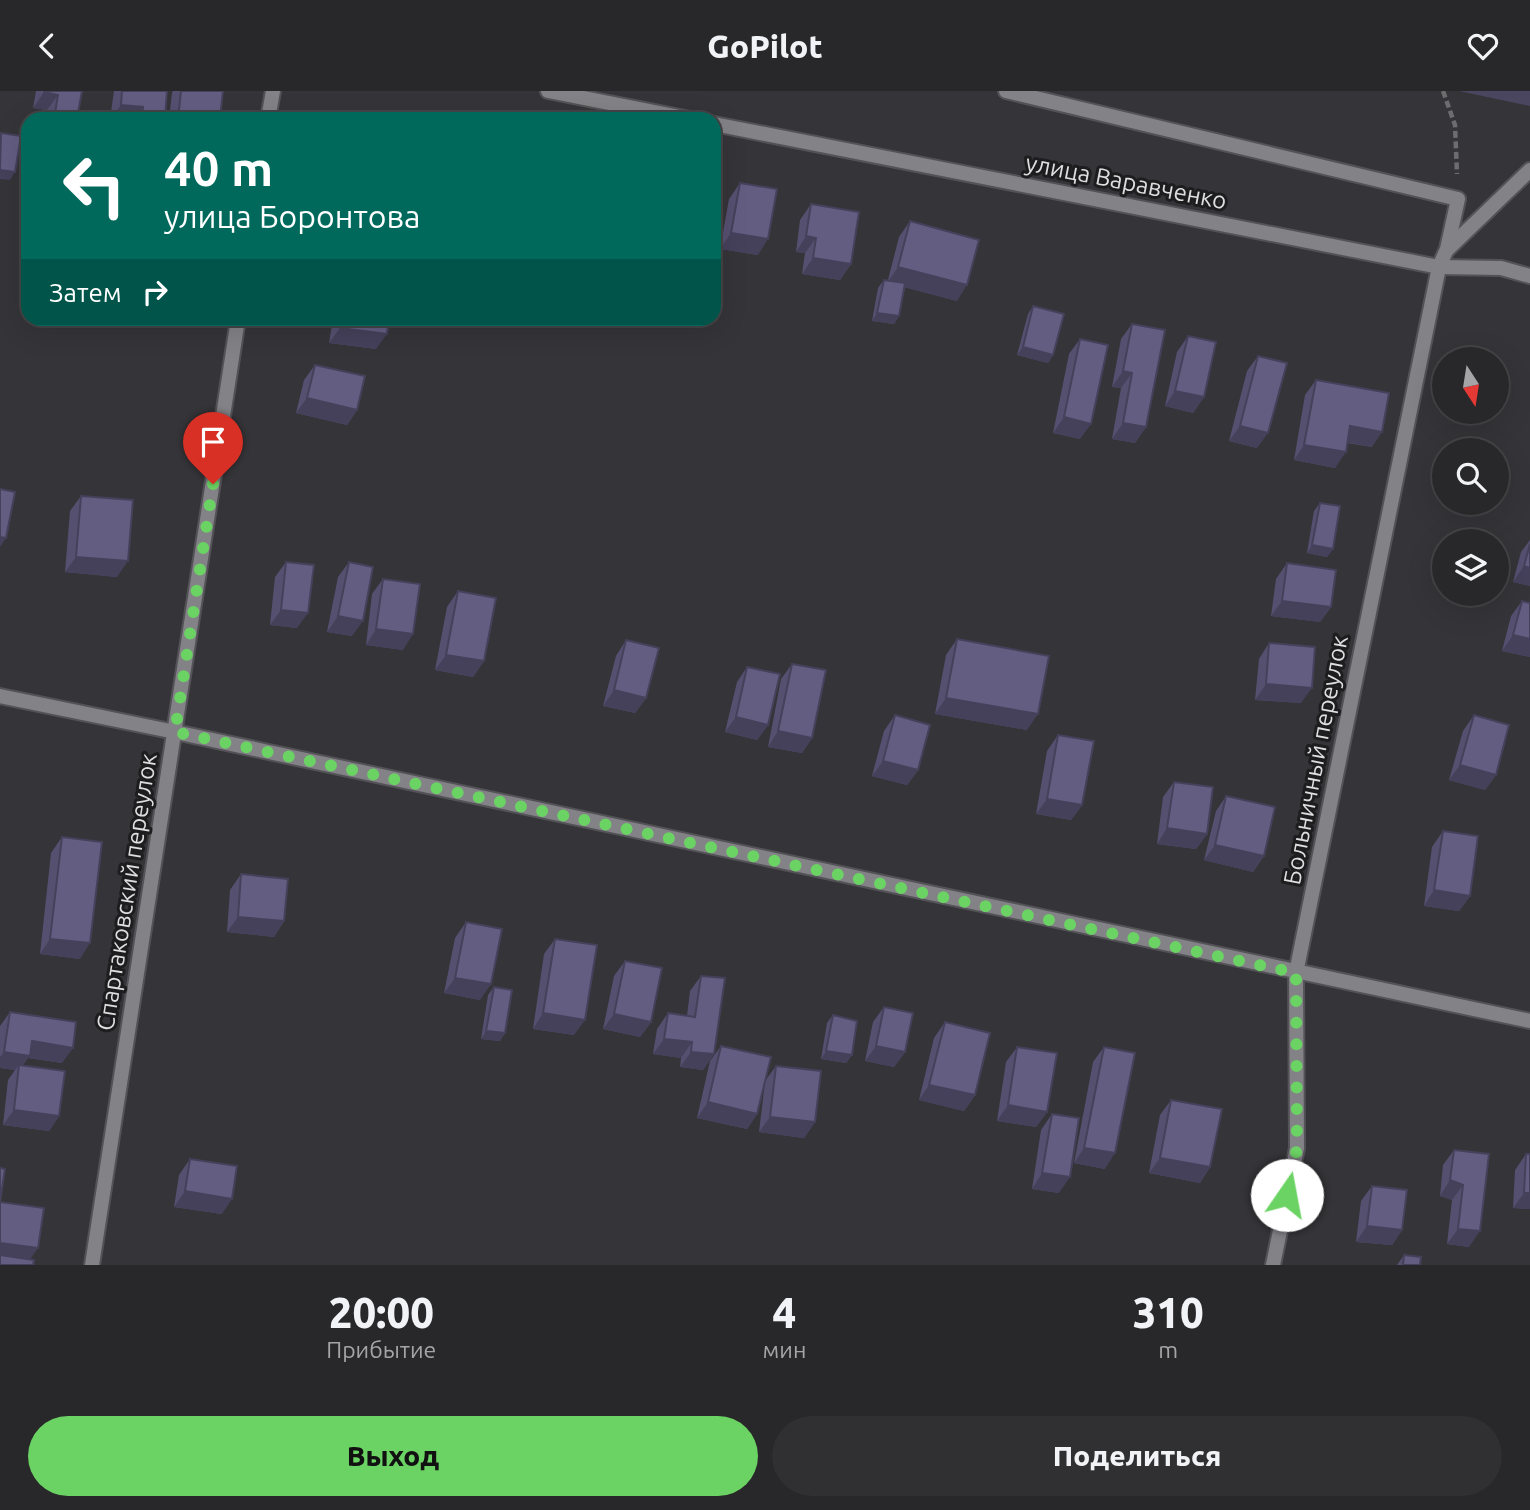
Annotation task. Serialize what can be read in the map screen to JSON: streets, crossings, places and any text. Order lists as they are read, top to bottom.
{
  "streets": {
    "street": ["улица Варавченко", "Больничный переулок", "Спартаковский переулок"]
  },
  "crossings": [
    ["улица Варавченко", "Больничный переулок"]
  ],
  "north": "bottom",
  "page": {
    "header": "GoPilot",
    "turn": ["40 m", "улица Боронтова"],
    "then": "Затем",
    "eta": [
      "20:00",
      "Прибытие",
      "4",
      "мин",
      "310",
      "m"
    ],
    "buttons": ["Выход", "Поделиться"]
  }
}
